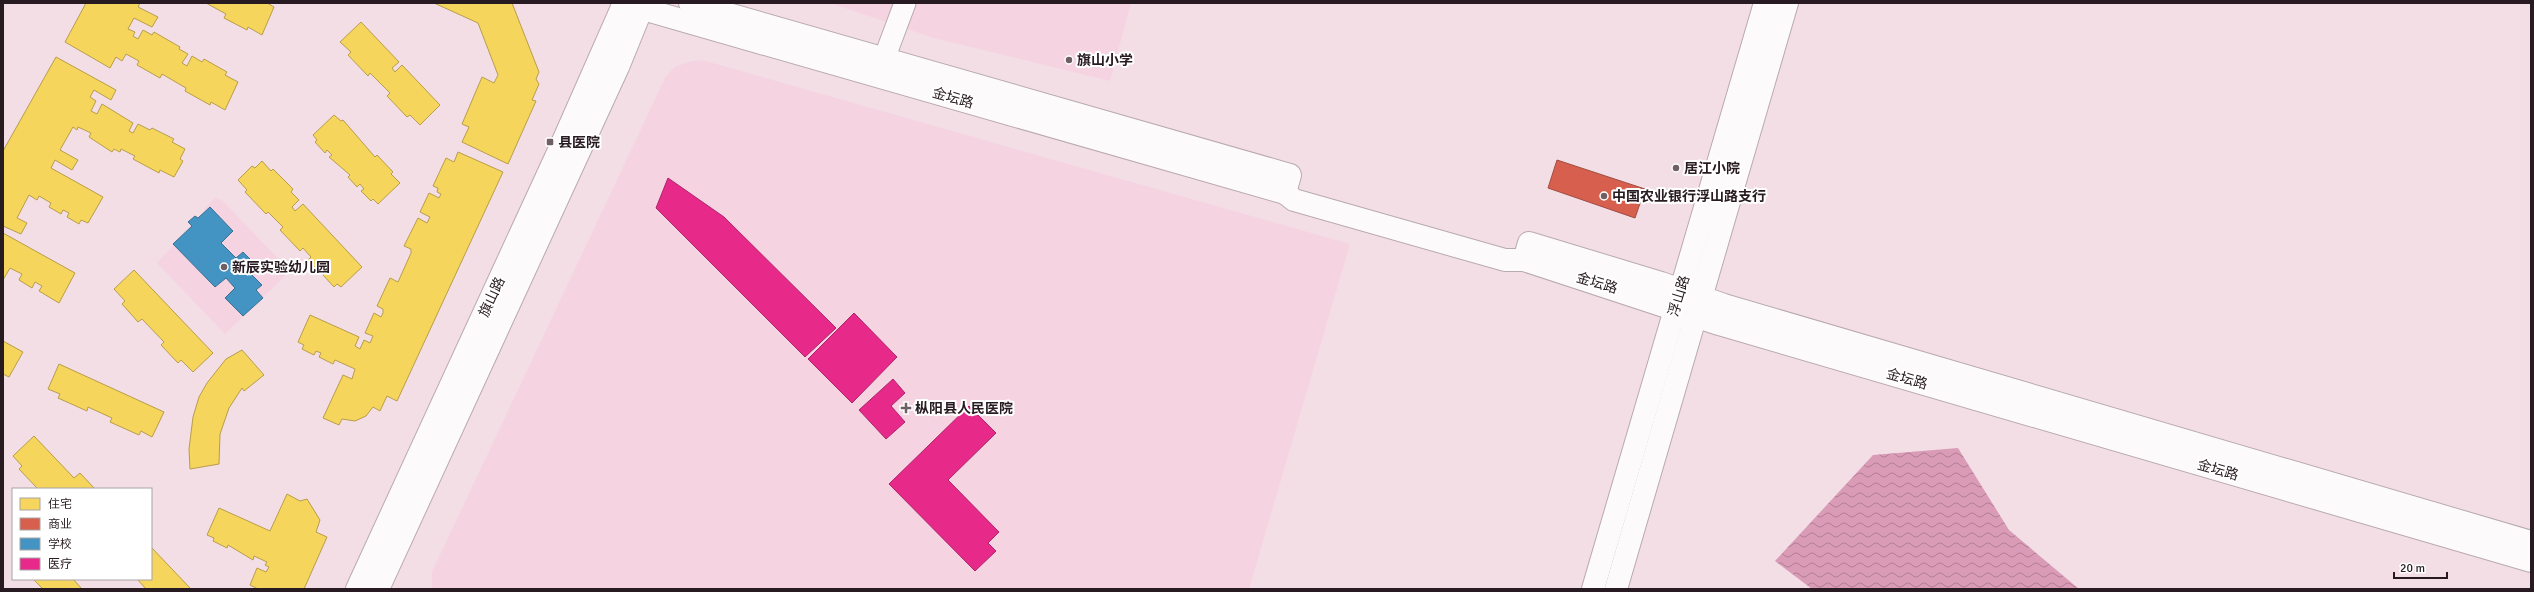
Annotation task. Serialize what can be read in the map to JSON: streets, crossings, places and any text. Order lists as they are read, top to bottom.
{
  "streets": {
    "main road": ["金坛路", "浮山路", "旗山路"]
  },
  "crossings": [
    ["金坛路", "浮山路"],
    ["金坛路", "旗山路"]
  ],
  "places": {
    "other": [
      "旗山小学",
      "居江小院",
      "中国农业银行浮山路支行",
      "新辰实验幼儿园"
    ],
    "transit": ["县医院"],
    "health": ["枞阳县人民医院"]
  },
  "legend": [
    "住宅",
    "商业",
    "学校",
    "医疗"
  ],
  "scale_bar": "20 m"
}
